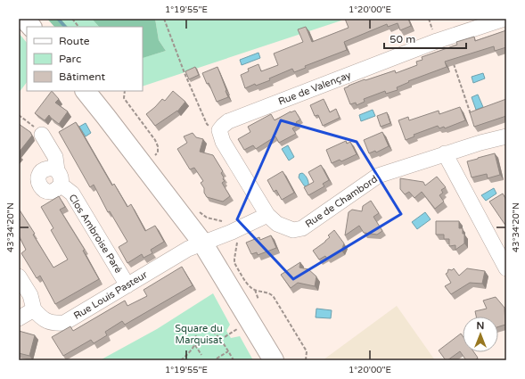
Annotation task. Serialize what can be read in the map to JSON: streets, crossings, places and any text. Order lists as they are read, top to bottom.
{
  "streets": {
    "street": [
      "Rue de Valençay",
      "Rue de Chambord",
      "Clos Ambroise Paré",
      "Rue Louis Pasteur"
    ]
  },
  "crossings": [
    ["Clos Ambroise Paré", "Rue Louis Pasteur"]
  ],
  "parks": ["Square du Marquisat"],
  "legend": ["Route", "Parc", "Bâtiment"],
  "scale_bar": "50 m",
  "north": "top",
  "coordinates": ["1°19'55\"E", "1°20'00\"E", "43°34'20\"N"]
}
